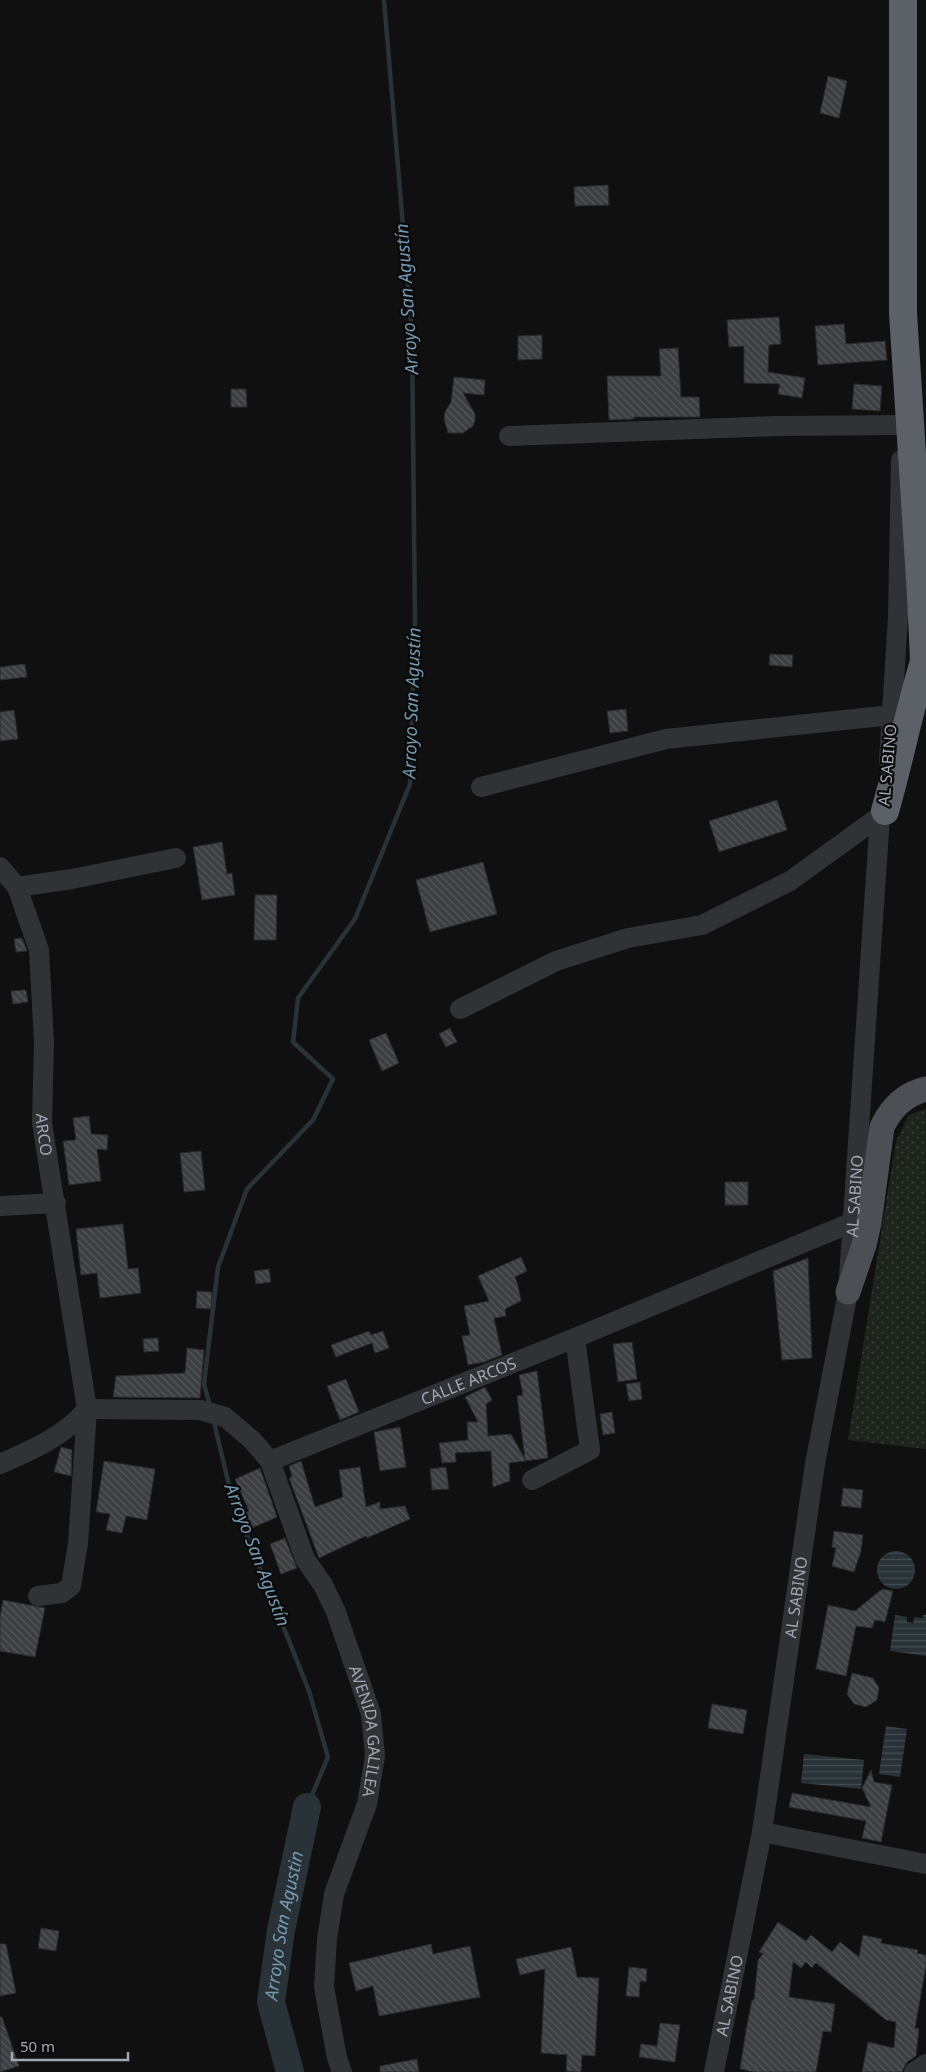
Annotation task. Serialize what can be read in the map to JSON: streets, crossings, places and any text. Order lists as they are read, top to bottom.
{
  "streets": {
    "street": [
      "AL SABINO",
      "ARCO",
      "CALLE ARCOS",
      "AVENIDA GALILEA"
    ]
  },
  "crossings": [
    ["AL SABINO", "CALLE ARCOS"],
    ["CALLE ARCOS", "AVENIDA GALILEA"]
  ],
  "water": ["Arroyo San Agustín", "Arroyo San Agustin"],
  "scale_bar": "50 m"
}
